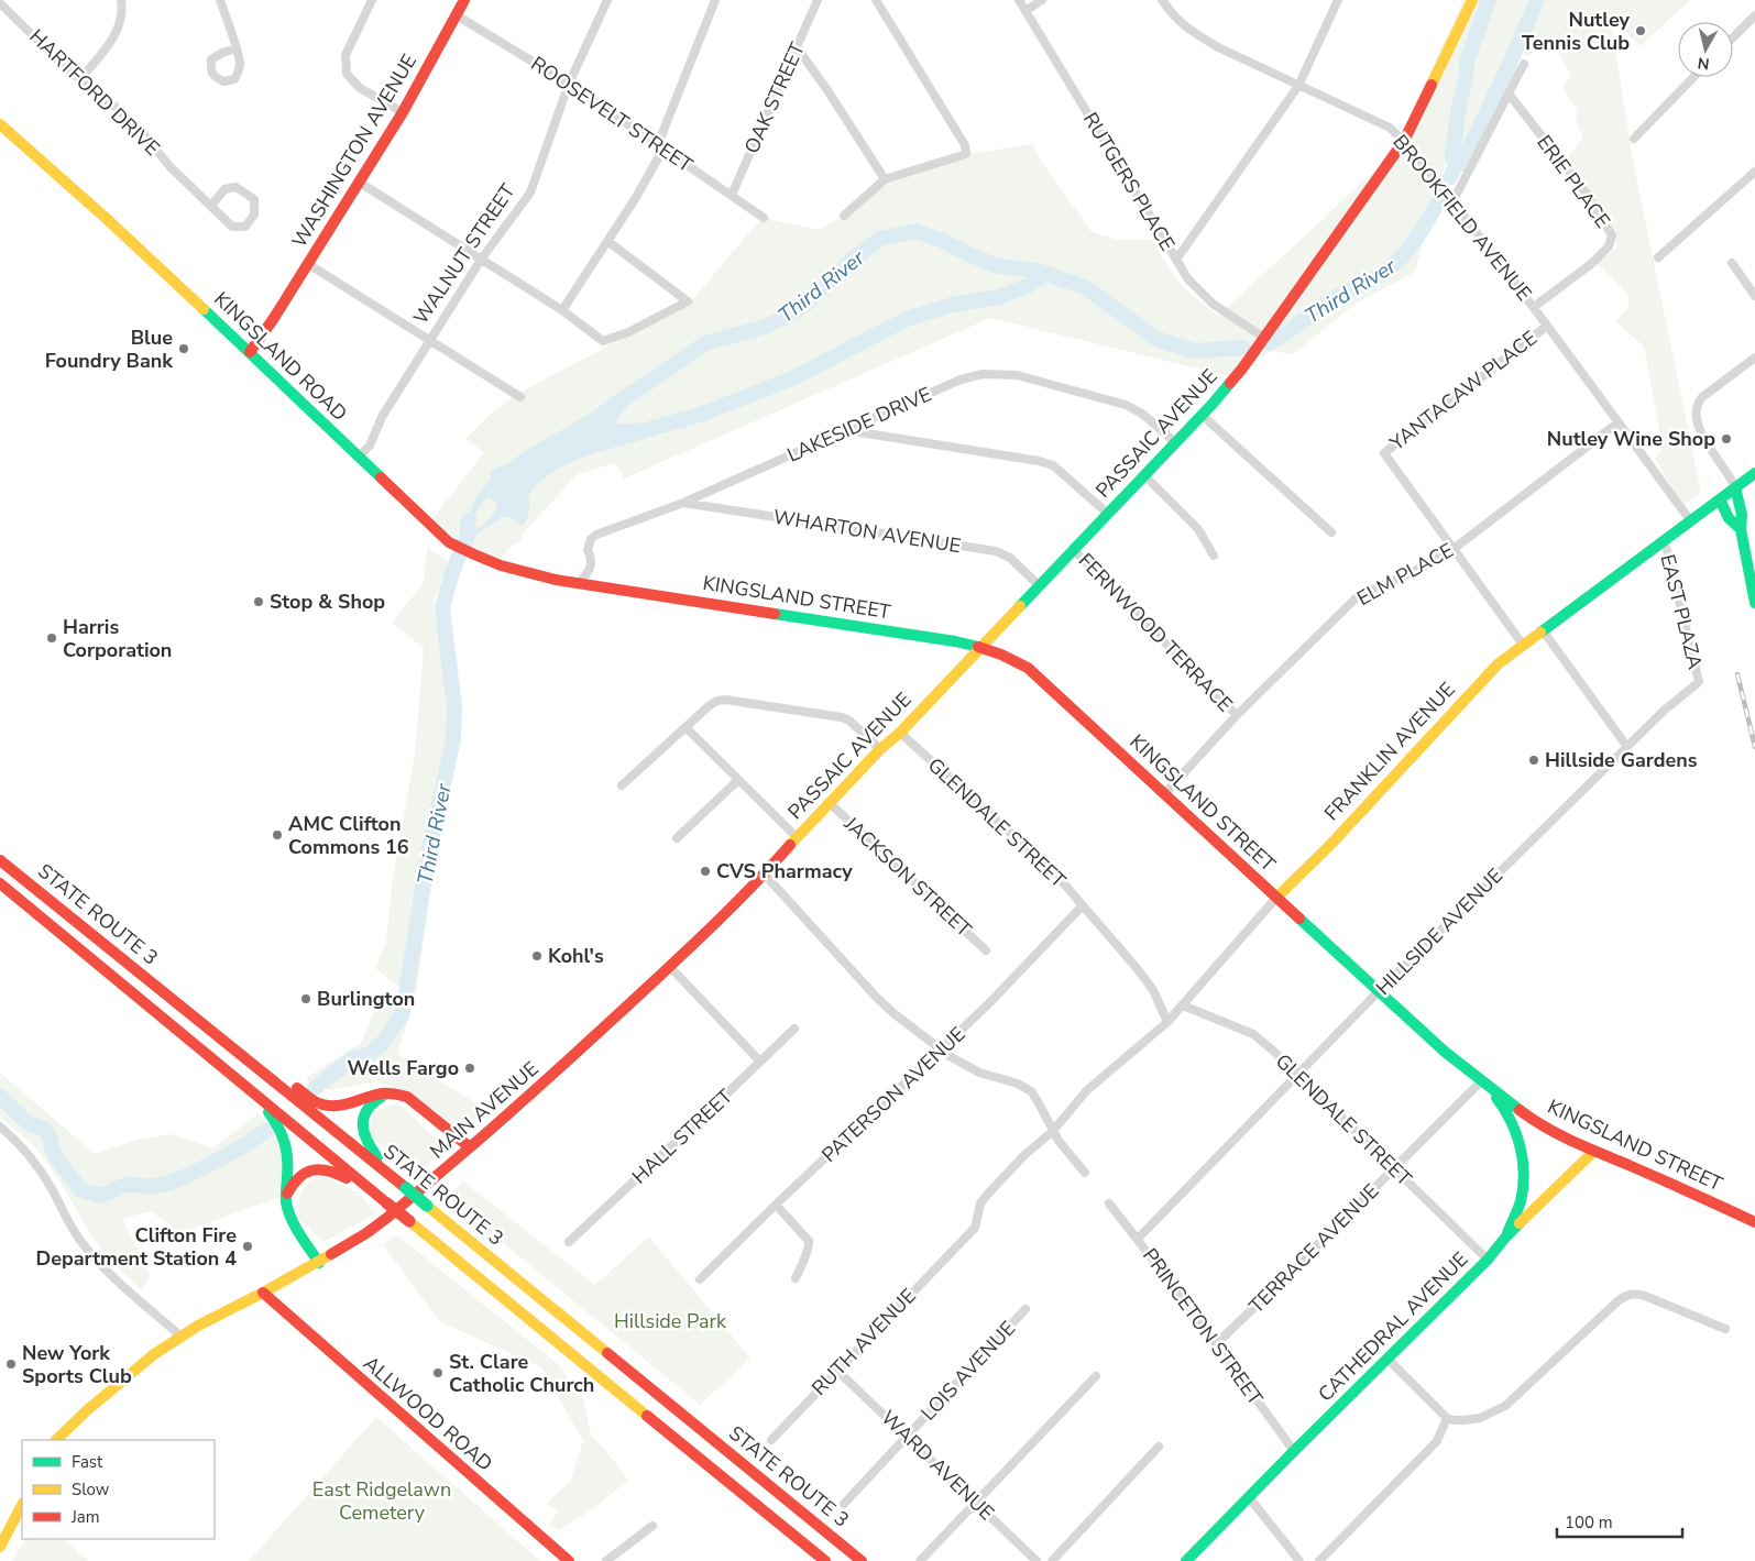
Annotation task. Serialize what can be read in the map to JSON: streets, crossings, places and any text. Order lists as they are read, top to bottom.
{
  "streets": {
    "main road": [
      "WASHINGTON AVENUE",
      "KINGSLAND ROAD",
      "PASSAIC AVENUE",
      "KINGSLAND STREET",
      "FRANKLIN AVENUE",
      "STATE ROUTE 3",
      "MAIN AVENUE",
      "CATHEDRAL AVENUE",
      "ALLWOOD ROAD"
    ],
    "street": [
      "HARTFORD DRIVE",
      "OAK STREET",
      "ROOSEVELT STREET",
      "RUTGERS PLACE",
      "ERIE PLACE",
      "BROOKFIELD AVENUE",
      "WALNUT STREET",
      "YANTACAW PLACE",
      "LAKESIDE DRIVE",
      "WHARTON AVENUE",
      "ELM PLACE",
      "EAST PLAZA",
      "FERNWOOD TERRACE",
      "GLENDALE STREET",
      "JACKSON STREET",
      "HILLSIDE AVENUE",
      "PATERSON AVENUE",
      "HALL STREET",
      "TERRACE AVENUE",
      "PRINCETON STREET",
      "RUTH AVENUE",
      "LOIS AVENUE",
      "WARD AVENUE"
    ]
  },
  "crossings": [
    ["OAK STREET", "ROOSEVELT STREET"],
    ["ROOSEVELT STREET", "WASHINGTON AVENUE"],
    ["ROOSEVELT STREET", "WALNUT STREET"],
    ["WASHINGTON AVENUE", "KINGSLAND ROAD"],
    ["RUTGERS PLACE", "PASSAIC AVENUE"],
    ["ERIE PLACE", "BROOKFIELD AVENUE"],
    ["BROOKFIELD AVENUE", "YANTACAW PLACE"],
    ["BROOKFIELD AVENUE", "PASSAIC AVENUE"],
    ["BROOKFIELD AVENUE", "ELM PLACE"],
    ["BROOKFIELD AVENUE", "FRANKLIN AVENUE"],
    ["WALNUT STREET", "KINGSLAND ROAD"],
    ["KINGSLAND ROAD", "KINGSLAND STREET"],
    ["YANTACAW PLACE", "ELM PLACE"],
    ["YANTACAW PLACE", "FRANKLIN AVENUE"],
    ["LAKESIDE DRIVE", "PASSAIC AVENUE"],
    ["LAKESIDE DRIVE", "WHARTON AVENUE"],
    ["LAKESIDE DRIVE", "KINGSLAND STREET"],
    ["PASSAIC AVENUE", "WHARTON AVENUE"],
    ["PASSAIC AVENUE", "KINGSLAND STREET"],
    ["PASSAIC AVENUE", "FERNWOOD TERRACE"],
    ["PASSAIC AVENUE", "GLENDALE STREET"],
    ["PASSAIC AVENUE", "JACKSON STREET"],
    ["PASSAIC AVENUE", "MAIN AVENUE"],
    ["ELM PLACE", "KINGSLAND STREET"],
    ["ELM PLACE", "FERNWOOD TERRACE"],
    ["KINGSLAND STREET", "FRANKLIN AVENUE"],
    ["KINGSLAND STREET", "HILLSIDE AVENUE"],
    ["KINGSLAND STREET", "TERRACE AVENUE"],
    ["KINGSLAND STREET", "CATHEDRAL AVENUE"],
    ["EAST PLAZA", "FRANKLIN AVENUE"],
    ["EAST PLAZA", "HILLSIDE AVENUE"],
    ["FRANKLIN AVENUE", "GLENDALE STREET"],
    ["FRANKLIN AVENUE", "RUTH AVENUE"],
    ["GLENDALE STREET", "HILLSIDE AVENUE"],
    ["GLENDALE STREET", "PATERSON AVENUE"],
    ["GLENDALE STREET", "TERRACE AVENUE"],
    ["GLENDALE STREET", "CATHEDRAL AVENUE"],
    ["HILLSIDE AVENUE", "PRINCETON STREET"],
    ["MAIN AVENUE", "ALLWOOD ROAD"],
    ["TERRACE AVENUE", "PRINCETON STREET"],
    ["PRINCETON STREET", "CATHEDRAL AVENUE"],
    ["RUTH AVENUE", "WARD AVENUE"],
    ["LOIS AVENUE", "WARD AVENUE"]
  ],
  "water": ["Third River"],
  "parks": ["Hillside Park", "East Ridgelawn Cemetery"],
  "places": [
    "Nutley Tennis Club",
    "Blue Foundry Bank",
    "Nutley Wine Shop",
    "Stop & Shop",
    "Harris Corporation",
    "Hillside Gardens",
    "AMC Clifton Commons 16",
    "CVS Pharmacy",
    "Kohl's",
    "Burlington",
    "Wells Fargo",
    "Clifton Fire Department Station 4",
    "New York Sports Club",
    "St. Clare Catholic Church"
  ],
  "legend": ["Fast", "Slow", "Jam"],
  "scale_bar": "100 m",
  "north": "bottom"
}
